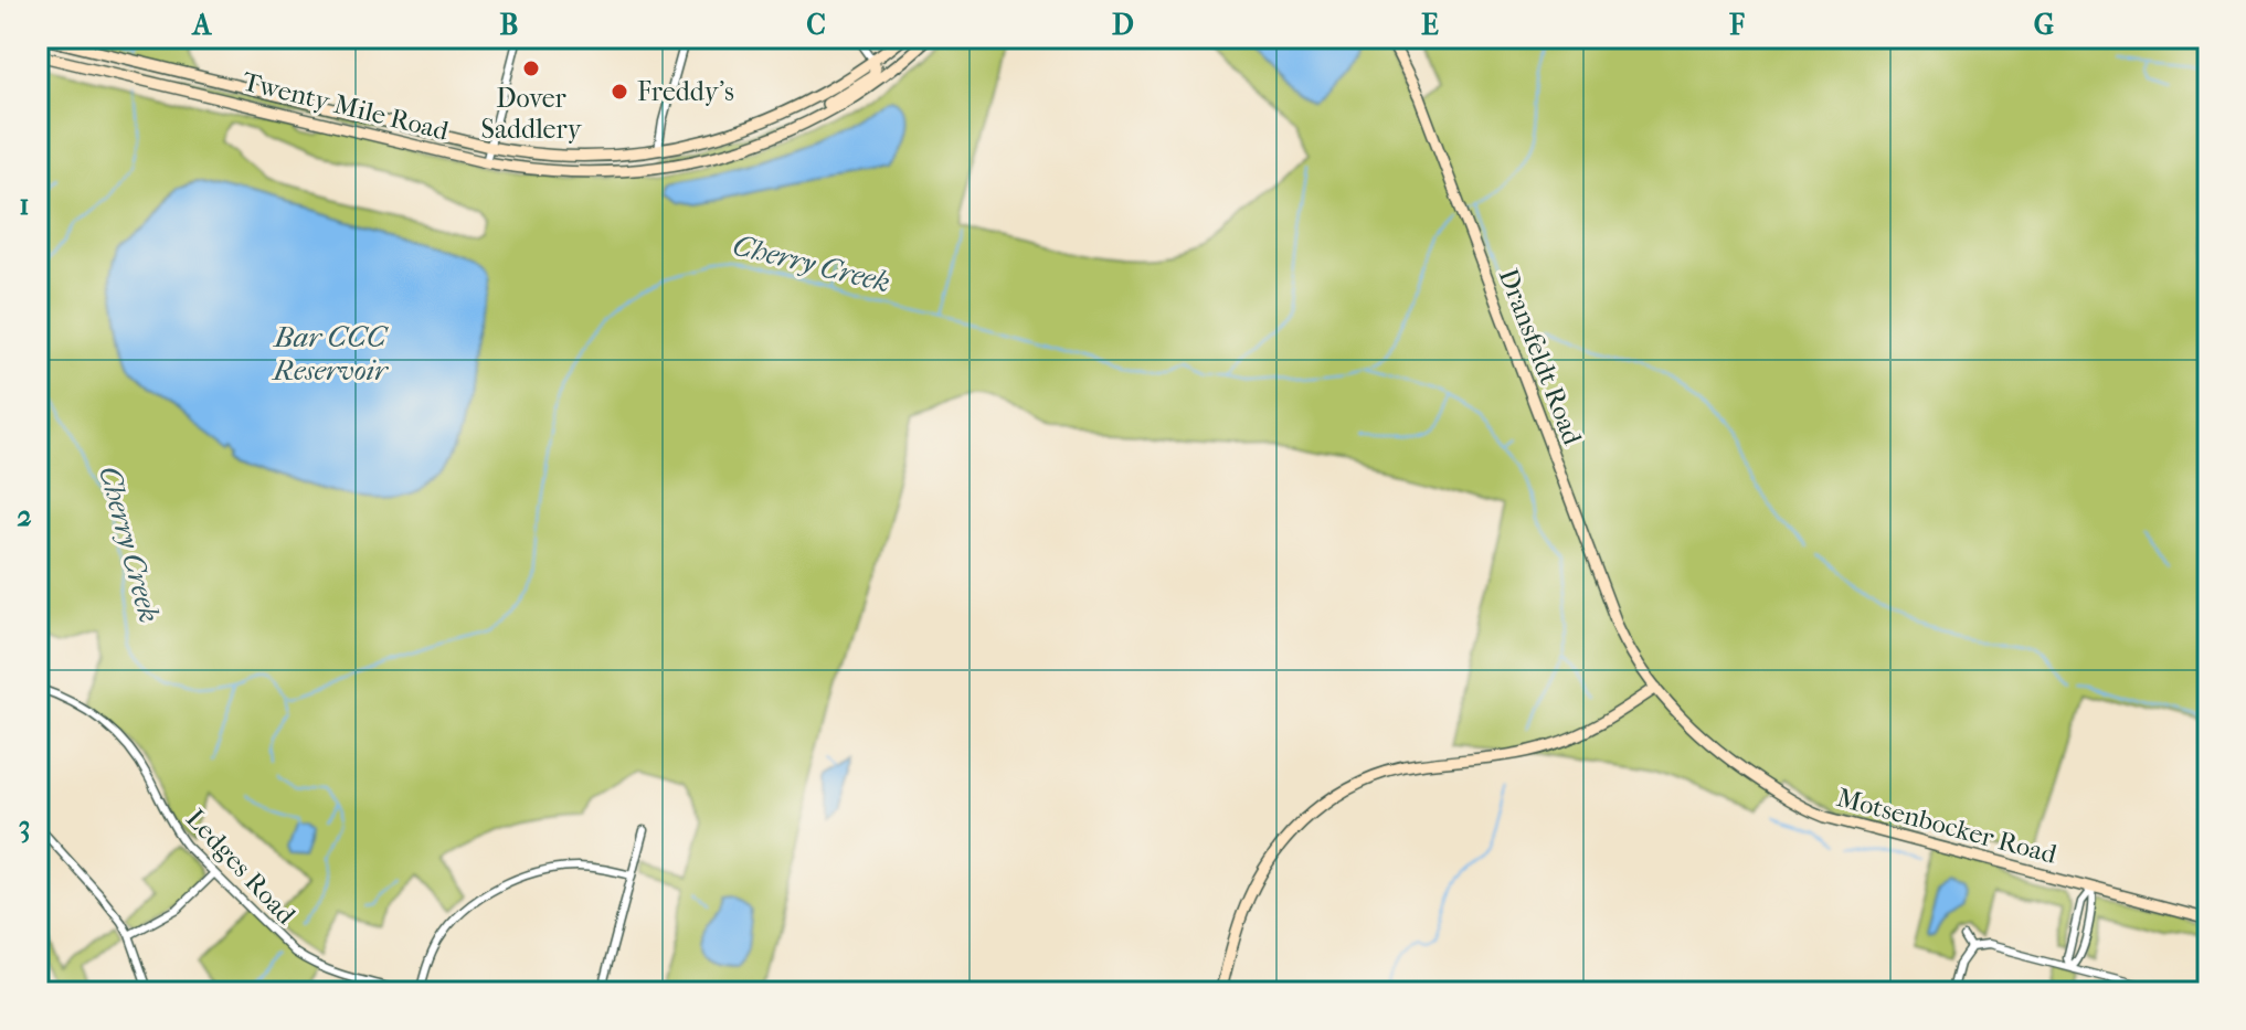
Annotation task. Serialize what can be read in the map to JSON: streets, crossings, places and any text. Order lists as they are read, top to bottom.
{
  "streets": {
    "main road": ["Twenty Mile Road", "Dransfeldt Road", "Motsenbocker Road"],
    "street": ["Ledges Road"]
  },
  "crossings": [
    ["Dransfeldt Road", "Motsenbocker Road"]
  ],
  "water": ["Cherry Creek", "Bar CCC Reservoir"],
  "places": ["Dover Saddlery", "Freddy's"],
  "grid": {
    "columns": [
      "A",
      "B",
      "C",
      "D",
      "E",
      "F",
      "G"
    ],
    "rows": ["1", "2", "3"]
  }
}
